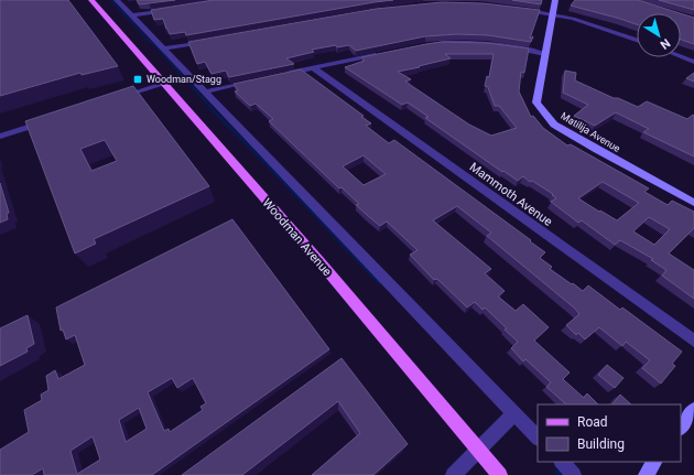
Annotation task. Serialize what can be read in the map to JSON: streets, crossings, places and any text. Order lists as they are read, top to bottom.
{
  "streets": {
    "main road": ["Woodman Avenue"],
    "street": ["Matilija Avenue", "Mammoth Avenue"]
  },
  "places": {
    "transit": ["Woodman/Stagg"]
  },
  "legend": ["Road", "Building"],
  "north": "bottom right"
}
